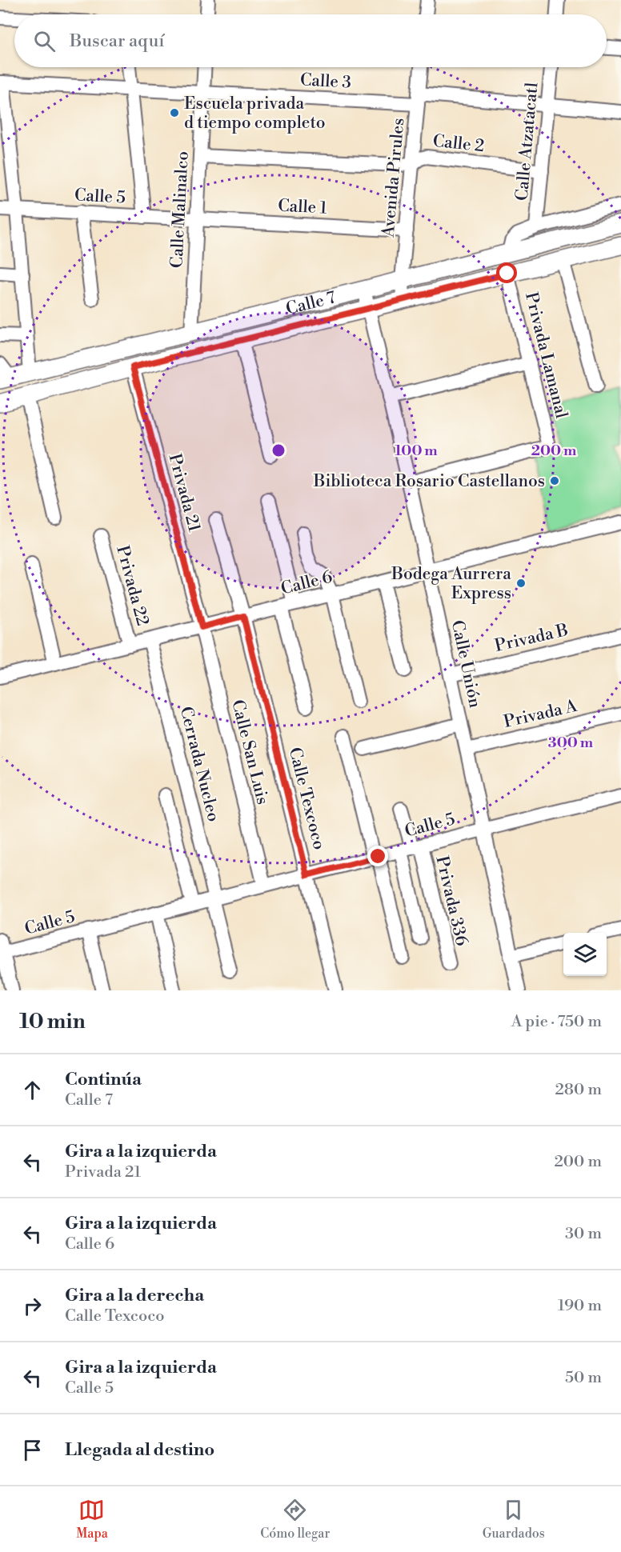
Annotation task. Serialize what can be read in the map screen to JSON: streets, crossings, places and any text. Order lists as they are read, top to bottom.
{
  "streets": {
    "main road": ["Calle 7"],
    "street": [
      "Calle 3",
      "Calle Atzatacatl",
      "Calle 2",
      "Avenida Pirules",
      "Calle 5",
      "Calle 1",
      "Calle Malinalco",
      "Privada Lamanal",
      "Privada 21",
      "Calle 6",
      "Privada 22",
      "Privada B",
      "Calle Unión",
      "Privada A",
      "Calle San Luis",
      "Cerrada Nucleo",
      "Calle Texcoco",
      "Privada 336"
    ]
  },
  "crossings": [
    ["Calle 3", "Calle Atzatacatl"],
    ["Calle 3", "Avenida Pirules"],
    ["Calle 3", "Calle Malinalco"],
    ["Calle Atzatacatl", "Calle 2"],
    ["Calle 2", "Avenida Pirules"],
    ["Calle 2", "Calle Malinalco"],
    ["Avenida Pirules", "Calle 1"],
    ["Avenida Pirules", "Calle 7"],
    ["Calle 5", "Calle 1"],
    ["Calle 5", "Calle Malinalco"],
    ["Calle 5", "Calle Unión"],
    ["Calle 5", "Calle San Luis"],
    ["Calle 5", "Cerrada Nucleo"],
    ["Calle 5", "Calle Texcoco"],
    ["Calle 5", "Privada 336"],
    ["Calle 1", "Calle Malinalco"],
    ["Calle Malinalco", "Calle 7"],
    ["Calle 7", "Privada Lamanal"],
    ["Calle 7", "Privada 21"],
    ["Calle 7", "Calle Unión"],
    ["Privada Lamanal", "Calle Unión"],
    ["Privada 21", "Calle 6"],
    ["Privada 21", "Calle San Luis"],
    ["Calle 6", "Privada 22"],
    ["Calle 6", "Calle Unión"],
    ["Calle 6", "Calle San Luis"],
    ["Calle 6", "Cerrada Nucleo"],
    ["Calle 6", "Calle Texcoco"],
    ["Privada B", "Calle Unión"],
    ["Calle Unión", "Privada A"]
  ],
  "places": ["Escuela privada d tiempo completo", "Biblioteca Rosario Castellanos", "Bodega Aurrera Express"],
  "page": {
    "search": "Buscar aquí",
    "heading": ["10 min", "A pie · 750 m"],
    "list": [
      ["Continúa", "Calle 7", "280 m"],
      ["Gira a la izquierda", "Privada 21", "200 m"],
      ["Gira a la izquierda", "Calle 6", "30 m"],
      ["Gira a la derecha", "Calle Texcoco", "190 m"],
      ["Gira a la izquierda", "Calle 5", "50 m"],
      "Llegada al destino"
    ],
    "nav": ["Mapa", "Cómo llegar", "Guardados"]
  },
  "rings": ["100 m", "200 m", "300 m"]
}
